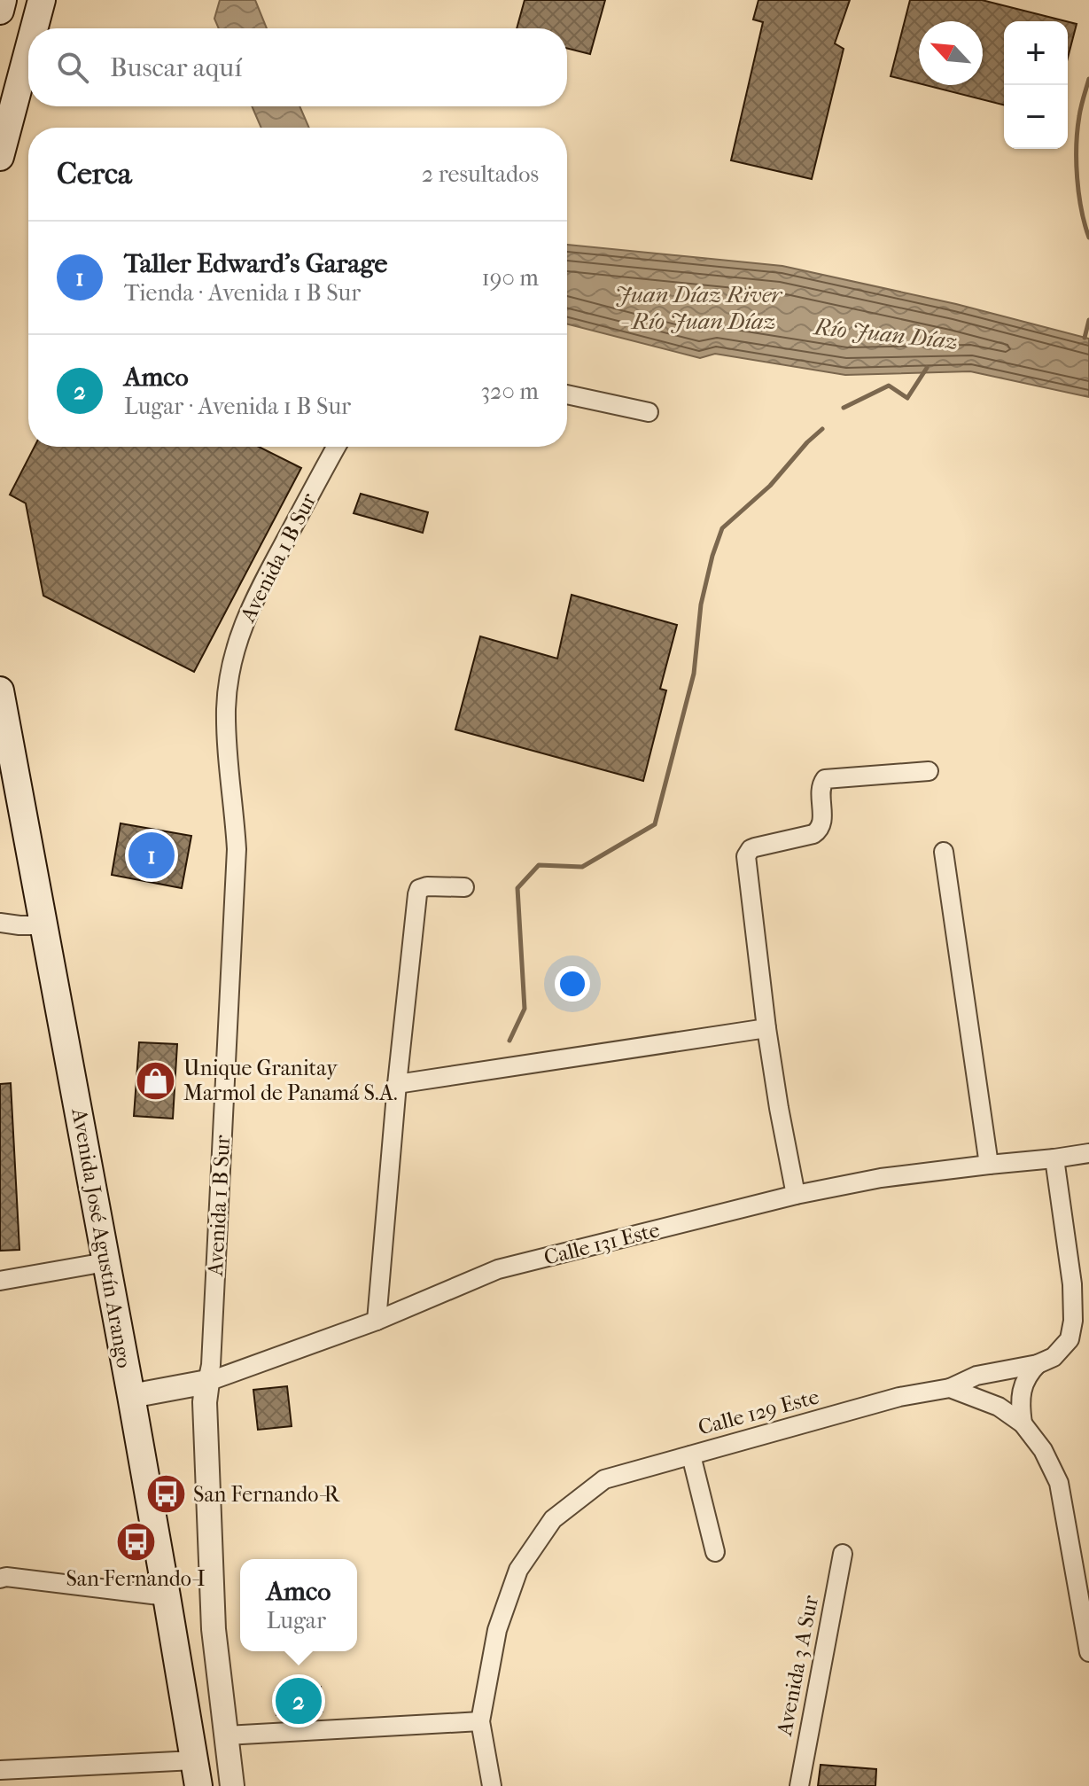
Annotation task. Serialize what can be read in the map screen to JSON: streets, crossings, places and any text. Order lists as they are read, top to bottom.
{
  "streets": {
    "main road": ["Avenida José Agustín Arango"],
    "street": [
      "Avenida 1 B Sur",
      "Calle 131 Este",
      "Calle 129 Este",
      "Avenida 3 A Sur"
    ]
  },
  "crossings": [
    ["Avenida 1 B Sur", "Calle 131 Este"],
    ["Avenida José Agustín Arango", "Calle 131 Este"]
  ],
  "water": ["Juan Díaz River - Río Juan Díaz", "Río Juan Díaz"],
  "places": {
    "shop": ["Unique Granitay Marmol de Panamá S.A."],
    "bus stop": ["San Fernando-R", "San Fernando-I"]
  },
  "north": "top left",
  "page": {
    "map_buttons": ["+", "−"],
    "search": "Buscar aquí",
    "heading": ["Cerca", "2 resultados"],
    "list": [
      {
        "mark": "1",
        "name": "Taller Edward's Garage",
        "note": "Tienda · Avenida 1 B Sur",
        "value": "190 m"
      },
      {
        "mark": "2",
        "name": "Amco",
        "note": "Lugar · Avenida 1 B Sur",
        "value": "320 m"
      }
    ],
    "pins": ["1", "2"],
    "popup": ["Amco", "Lugar"]
  }
}
